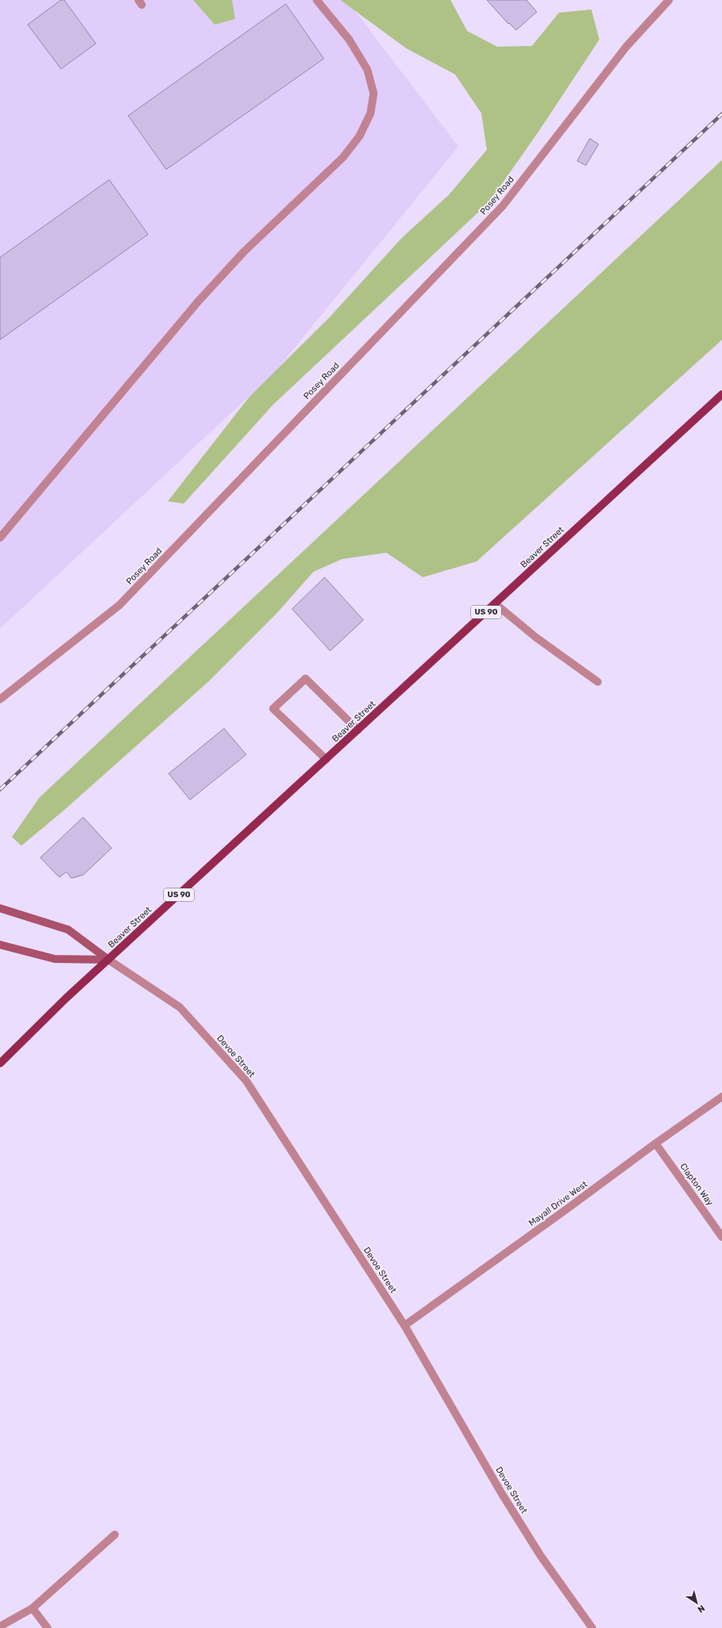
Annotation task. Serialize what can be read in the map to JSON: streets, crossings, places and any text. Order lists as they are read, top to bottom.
{
  "streets": {
    "main road": ["Beaver Street", "US 90", "Devoe Street"],
    "street": ["Posey Road", "Clapton Way", "Mayall Drive West"]
  },
  "crossings": [
    ["Beaver Street", "Devoe Street"],
    ["Devoe Street", "Mayall Drive West"],
    ["Clapton Way", "Mayall Drive West"]
  ],
  "north": "bottom right"
}
